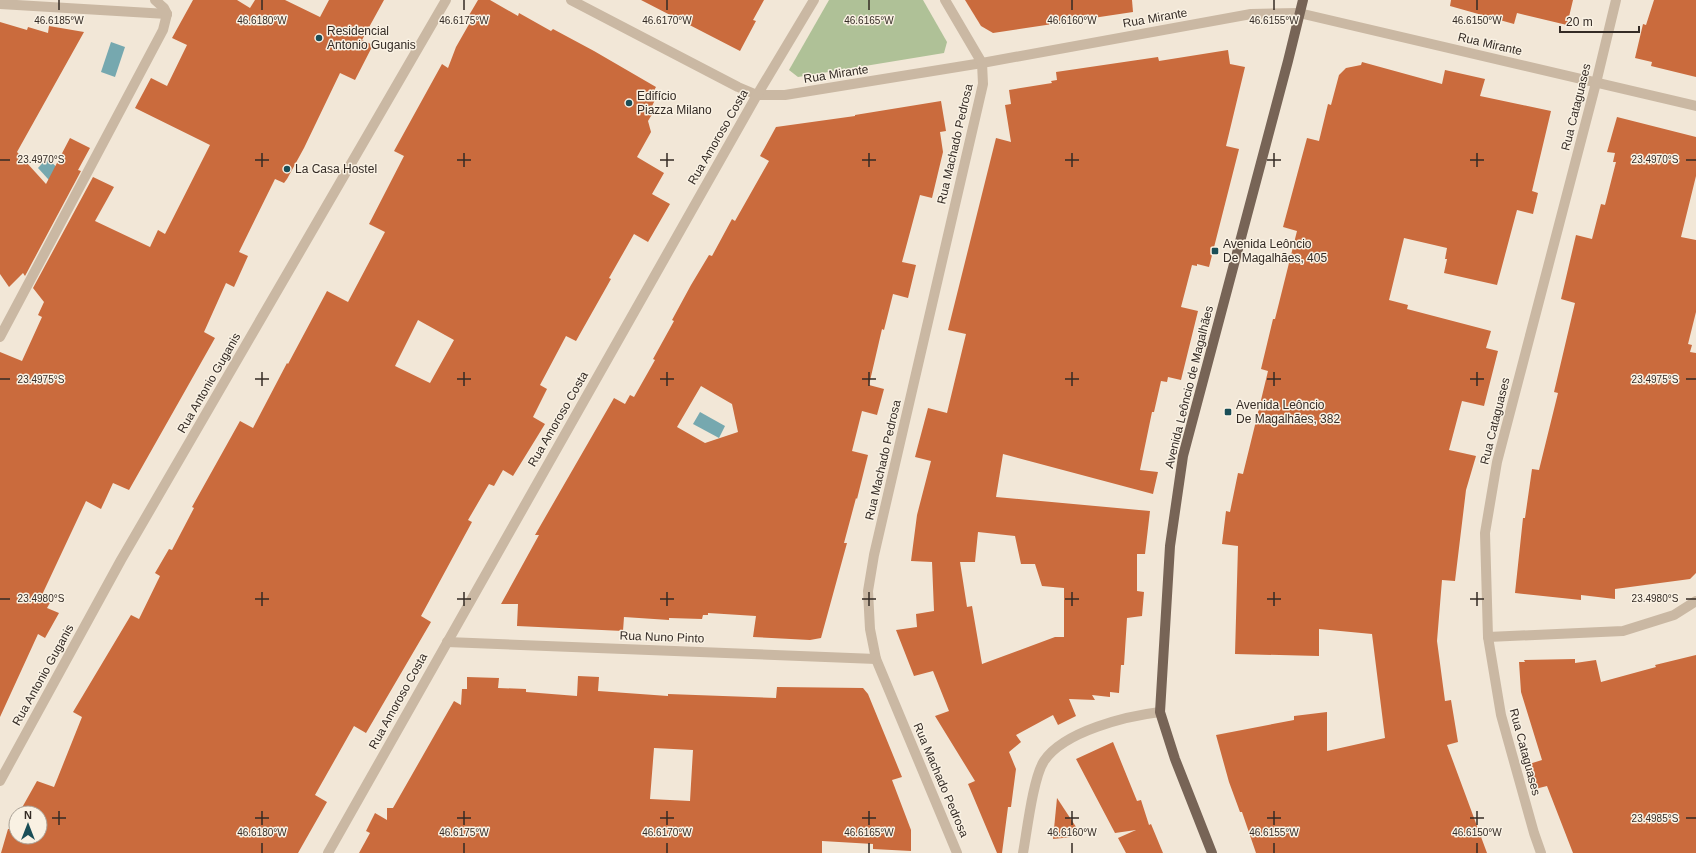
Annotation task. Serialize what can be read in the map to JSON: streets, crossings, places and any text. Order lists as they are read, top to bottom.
{
  "streets": {
    "main road": ["Avenida Leôncio de Magalhães"],
    "street": [
      "Rua Mirante",
      "Rua Cataguases",
      "Rua Amoroso Costa",
      "Rua Machado Pedrosa",
      "Rua Antonio Guganis",
      "Rua Nuno Pinto"
    ]
  },
  "crossings": [
    ["Rua Mirante", "Rua Cataguases"],
    ["Rua Mirante", "Rua Amoroso Costa"],
    ["Rua Mirante", "Rua Machado Pedrosa"],
    ["Rua Mirante", "Avenida Leôncio de Magalhães"],
    ["Rua Amoroso Costa", "Rua Nuno Pinto"],
    ["Rua Machado Pedrosa", "Rua Nuno Pinto"]
  ],
  "places": {
    "other": ["Residencial Antonio Guganis", "Edifício Piazza Milano", "La Casa Hostel"],
    "transit": ["Avenida Leôncio De Magalhães, 405", "Avenida Leôncio De Magalhães, 382"]
  },
  "scale_bar": "20 m",
  "north": "top",
  "coordinates": [
    "46.6185°W",
    "46.6180°W",
    "46.6175°W",
    "46.6170°W",
    "46.6165°W",
    "46.6160°W",
    "46.6155°W",
    "46.6150°W",
    "23.4970°S",
    "23.4975°S",
    "23.4980°S",
    "23.4985°S"
  ]
}
